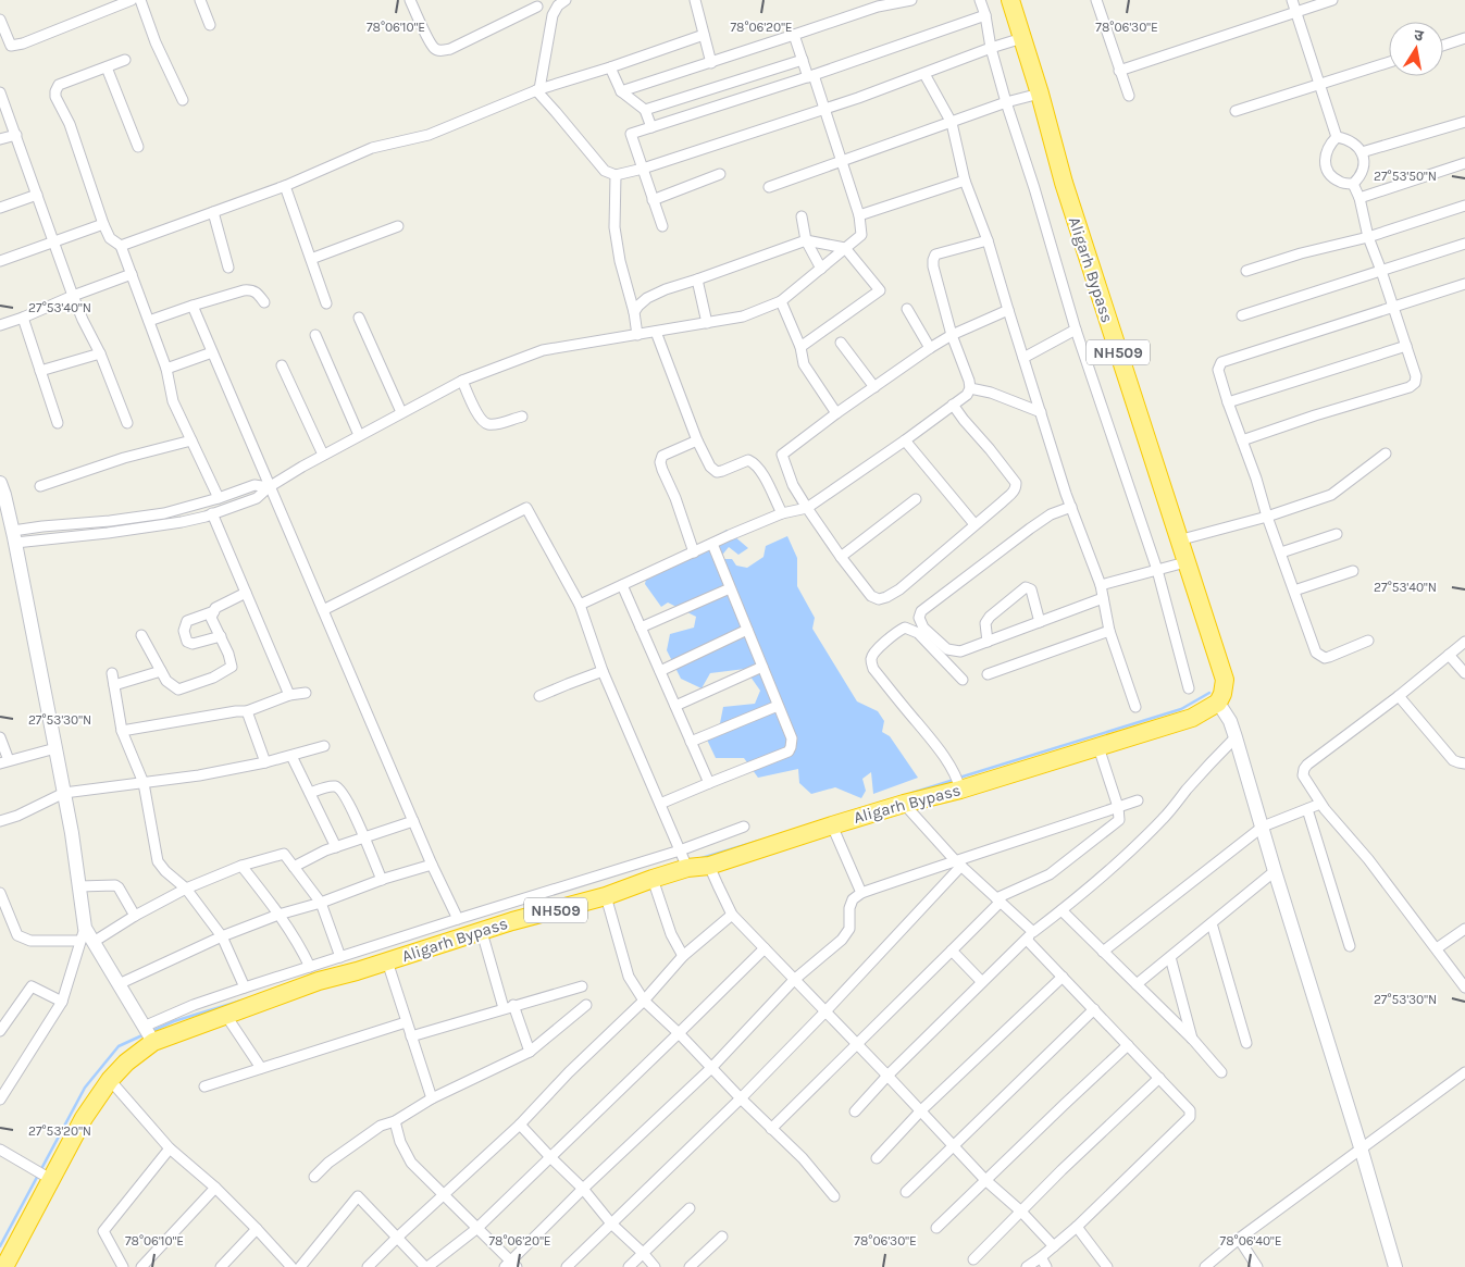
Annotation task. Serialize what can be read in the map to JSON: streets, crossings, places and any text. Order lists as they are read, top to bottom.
{
  "streets": {
    "highway": ["Aligarh Bypass", "NH509"]
  },
  "north": "top",
  "coordinates": [
    "78°06'10\"E",
    "78°06'20\"E",
    "78°06'30\"E",
    "27°53'50\"N",
    "27°53'40\"N",
    "27°53'30\"N",
    "27°53'20\"N",
    "78°06'40\"E"
  ]
}
